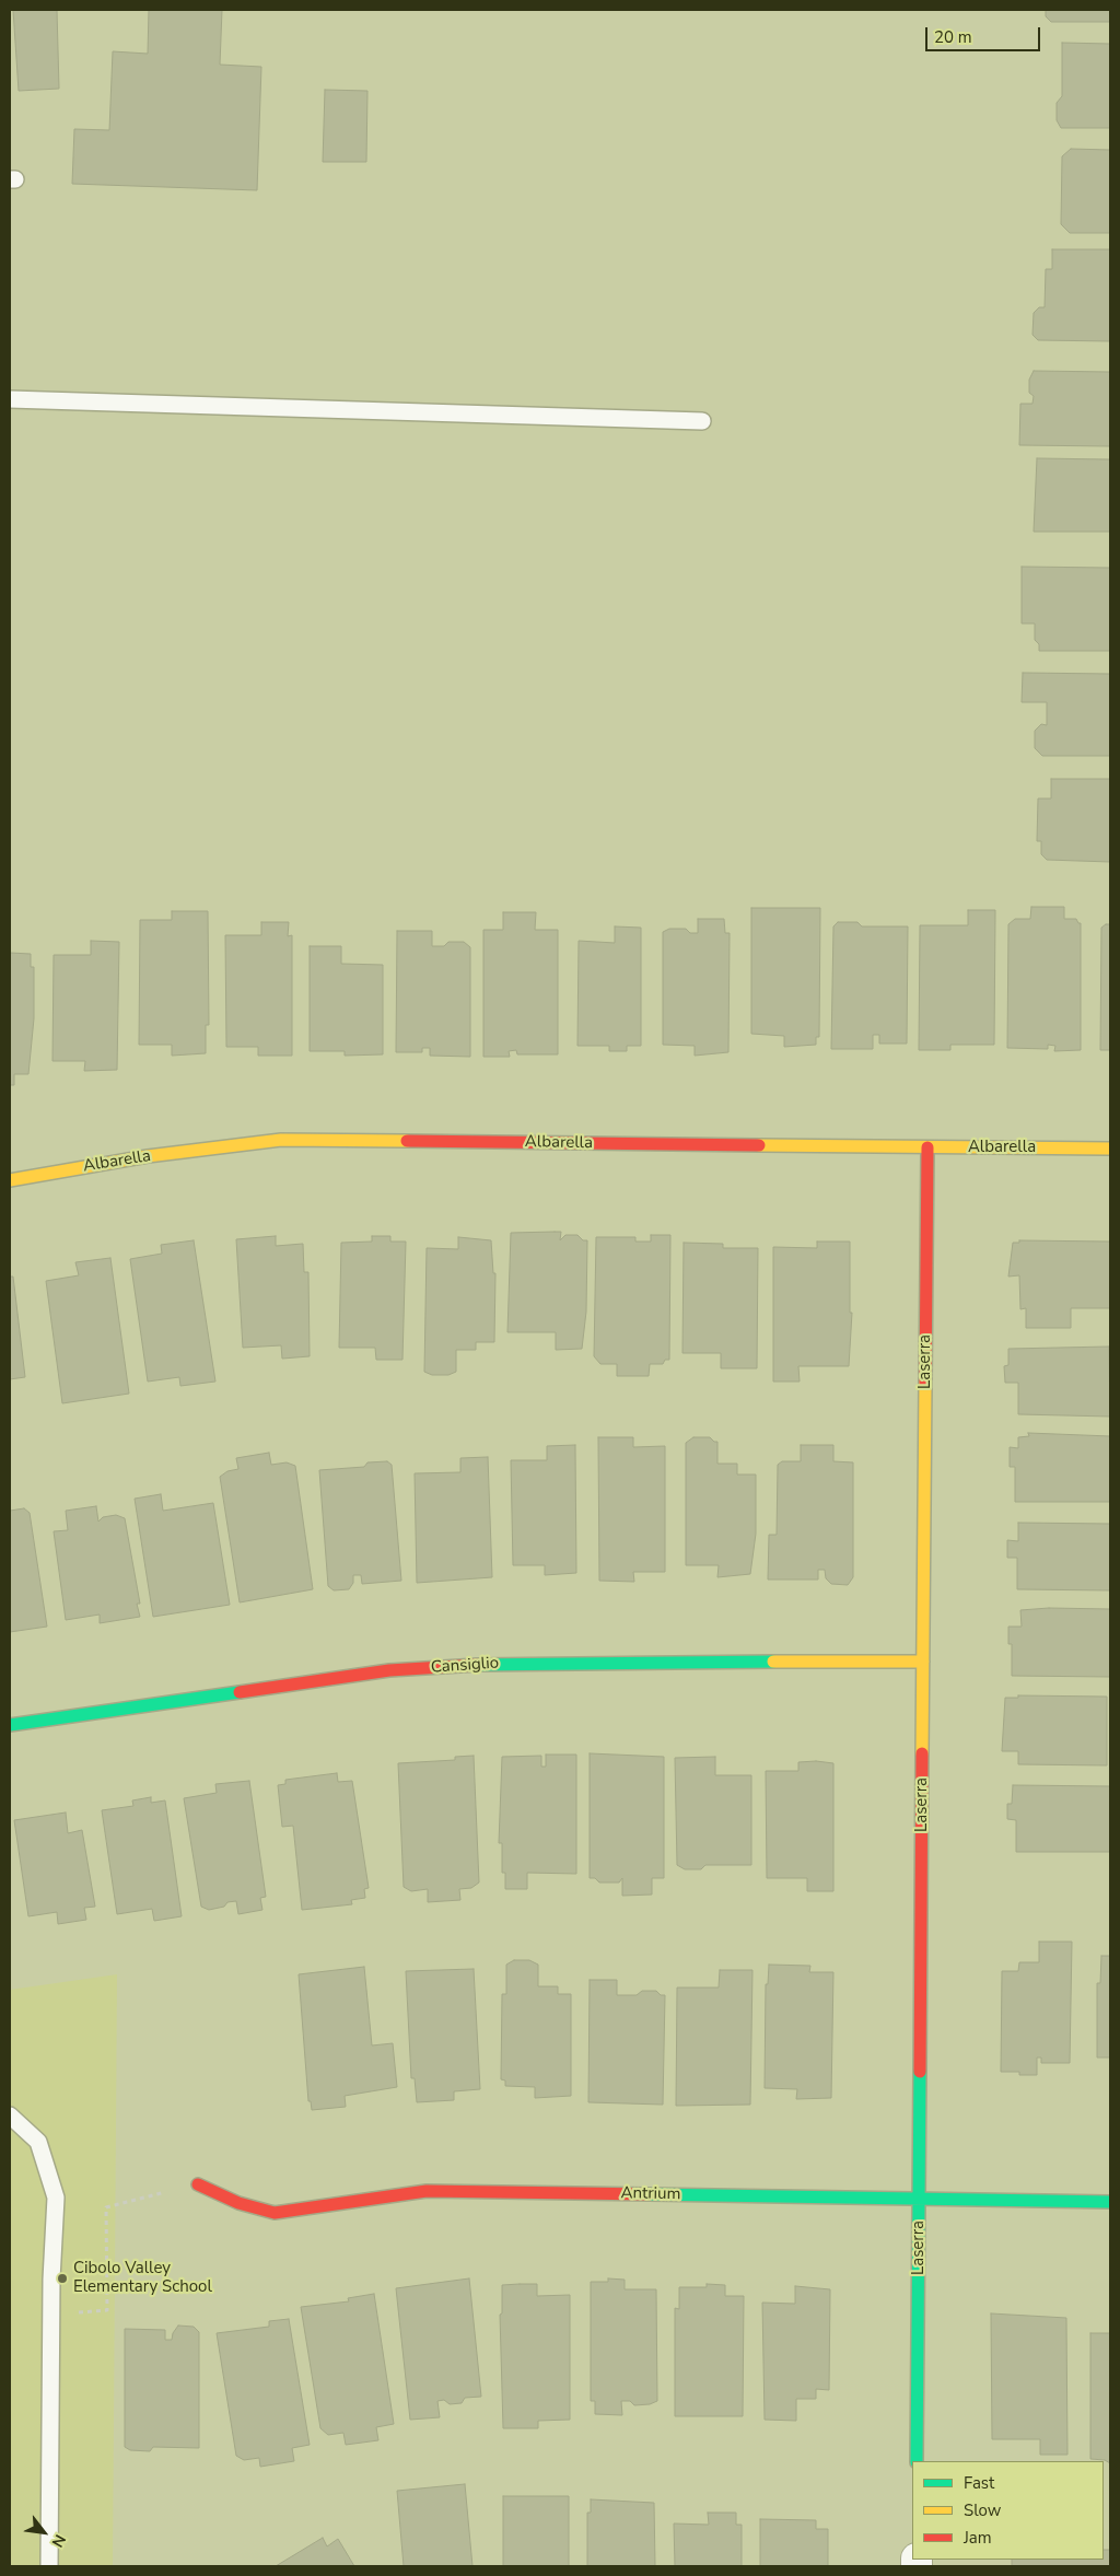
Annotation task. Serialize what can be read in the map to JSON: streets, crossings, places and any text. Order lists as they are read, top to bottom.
{
  "streets": {
    "street": [
      "Albarella",
      "Laserra",
      "Cansiglio",
      "Antrium"
    ]
  },
  "crossings": [
    ["Albarella", "Laserra"],
    ["Laserra", "Cansiglio"],
    ["Laserra", "Antrium"]
  ],
  "places": ["Cibolo Valley Elementary School"],
  "legend": ["Fast", "Slow", "Jam"],
  "scale_bar": "20 m",
  "north": "bottom right"
}
